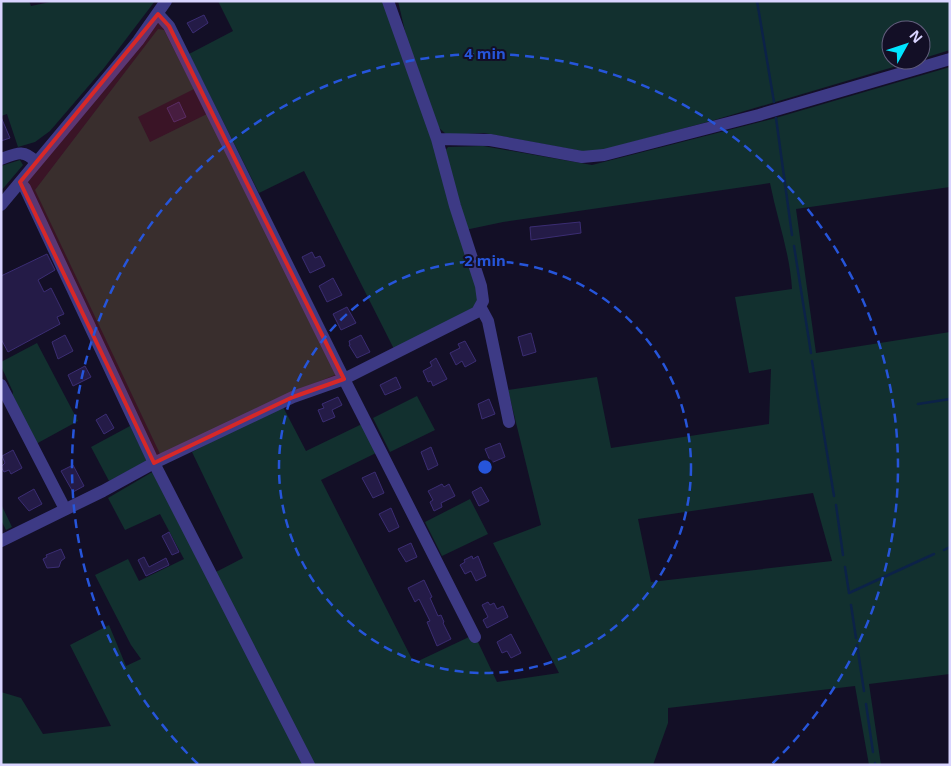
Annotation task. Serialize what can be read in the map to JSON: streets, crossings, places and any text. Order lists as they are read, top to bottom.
{
  "north": "top right",
  "rings": ["4 min", "2 min"]
}
